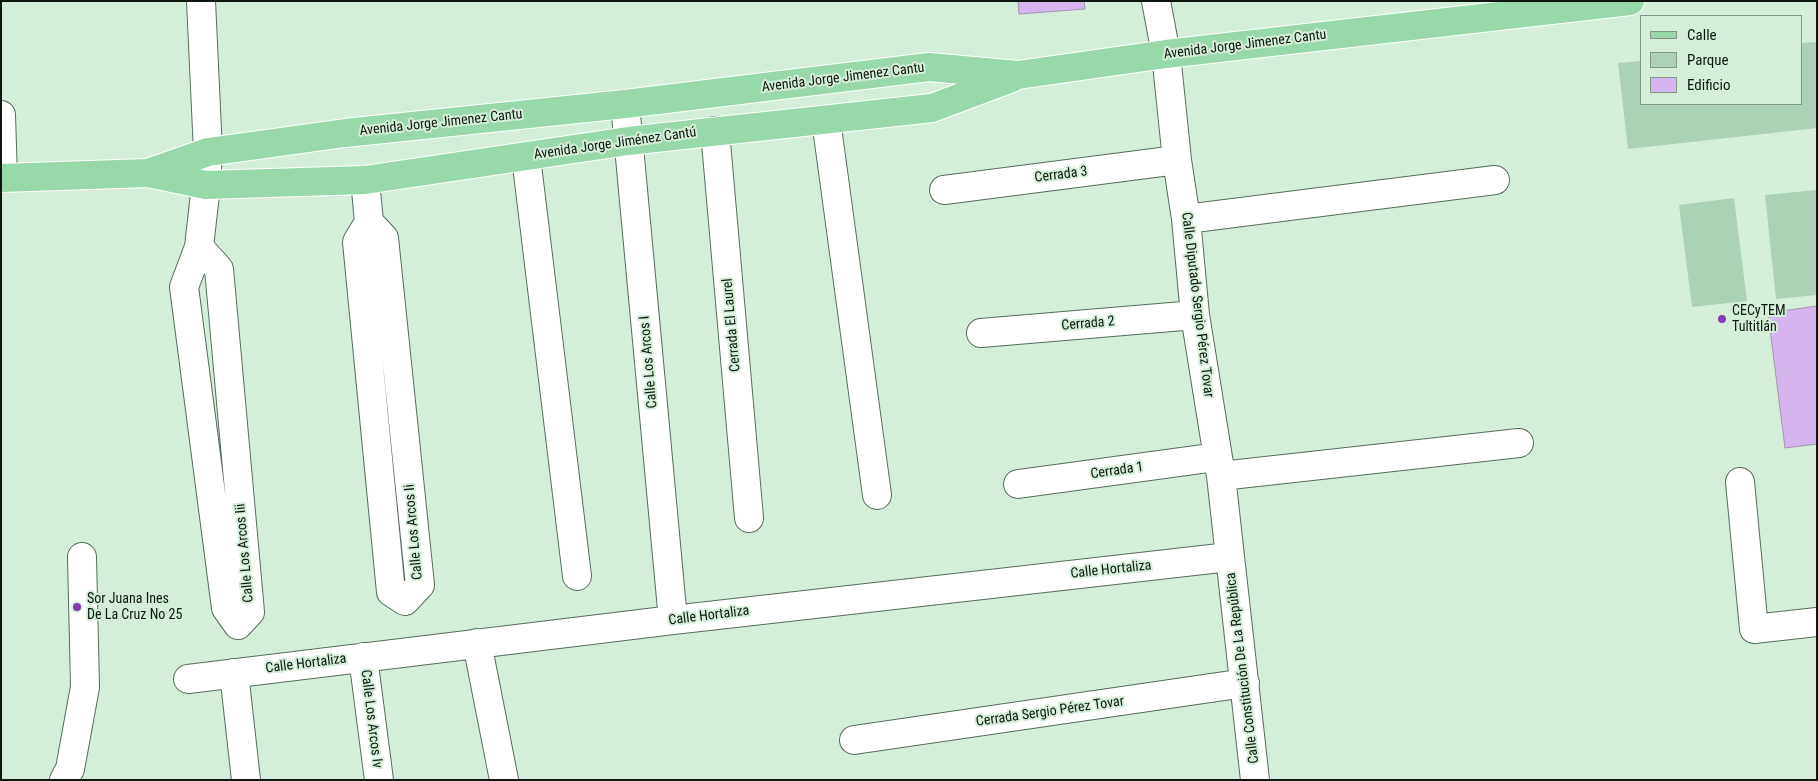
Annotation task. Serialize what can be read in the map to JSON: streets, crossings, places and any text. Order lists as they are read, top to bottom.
{
  "streets": {
    "main road": ["Avenida Jorge Jimenez Cantu", "Avenida Jorge Jiménez Cantú"],
    "street": [
      "Cerrada 3",
      "Calle Diputado Sergio Pérez Tovar",
      "Cerrada 2",
      "Cerrada El Laurel",
      "Calle Los Arcos I",
      "Cerrada 1",
      "Calle Los Arcos Ii",
      "Calle Los Arcos Iii",
      "Calle Hortaliza",
      "Calle Constitución De La República",
      "Cerrada Sergio Pérez Tovar",
      "Calle Los Arcos Iv"
    ]
  },
  "crossings": [
    ["Avenida Jorge Jimenez Cantu", "Avenida Jorge Jiménez Cantú"],
    ["Avenida Jorge Jimenez Cantu", "Calle Diputado Sergio Pérez Tovar"],
    ["Avenida Jorge Jimenez Cantu", "Calle Los Arcos I"],
    ["Avenida Jorge Jimenez Cantu", "Calle Los Arcos Iii"],
    ["Avenida Jorge Jiménez Cantú", "Cerrada El Laurel"],
    ["Avenida Jorge Jiménez Cantú", "Calle Los Arcos I"],
    ["Avenida Jorge Jiménez Cantú", "Calle Los Arcos Iii"],
    ["Cerrada 3", "Calle Diputado Sergio Pérez Tovar"],
    ["Calle Diputado Sergio Pérez Tovar", "Cerrada 2"],
    ["Calle Diputado Sergio Pérez Tovar", "Cerrada 1"],
    ["Calle Diputado Sergio Pérez Tovar", "Calle Hortaliza"],
    ["Calle Diputado Sergio Pérez Tovar", "Calle Constitución De La República"],
    ["Calle Los Arcos I", "Calle Hortaliza"],
    ["Calle Hortaliza", "Calle Constitución De La República"],
    ["Calle Hortaliza", "Calle Los Arcos Iv"],
    ["Calle Constitución De La República", "Cerrada Sergio Pérez Tovar"]
  ],
  "places": ["CECyTEM Tultitlán", "Sor Juana Ines De La Cruz No 25"],
  "legend": ["Calle", "Parque", "Edificio"]
}
